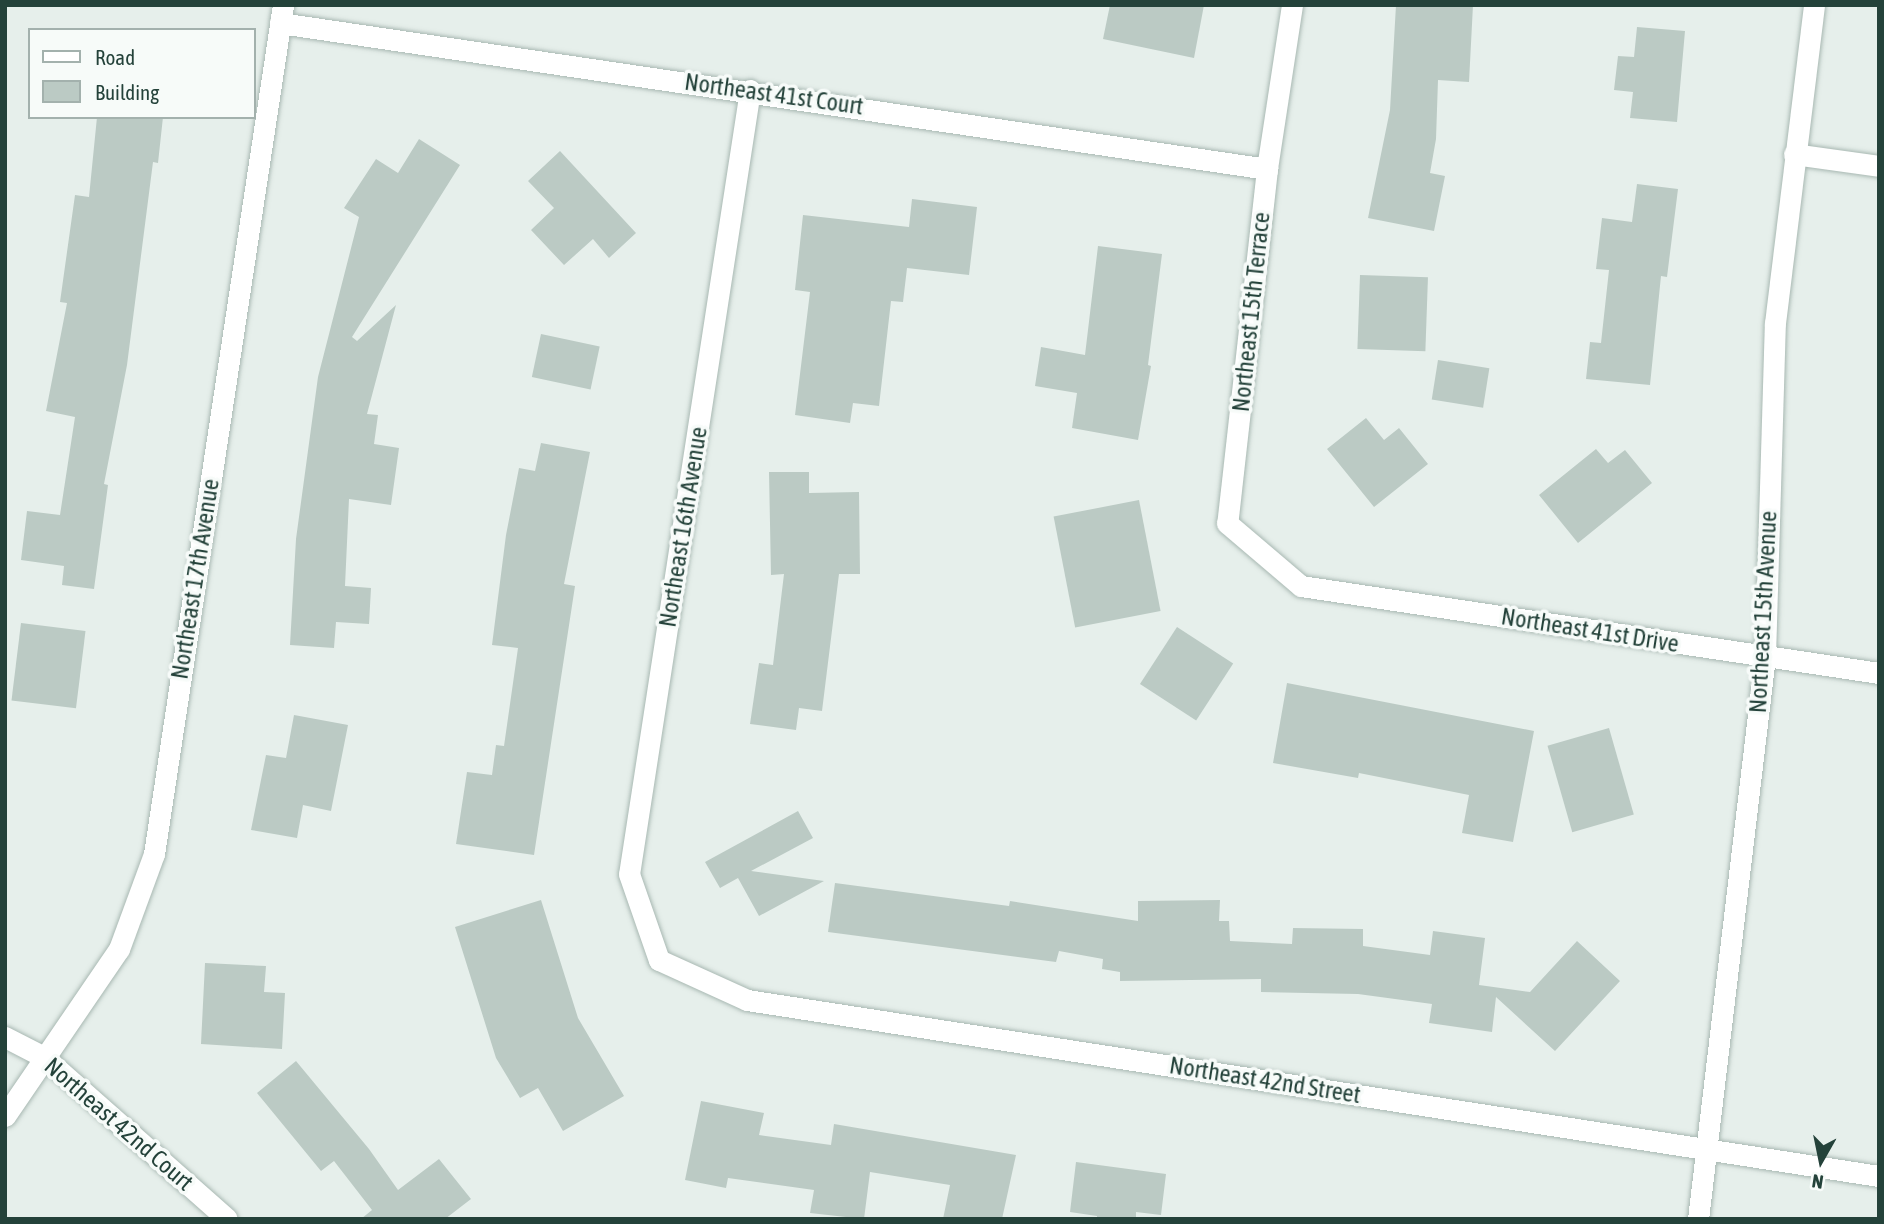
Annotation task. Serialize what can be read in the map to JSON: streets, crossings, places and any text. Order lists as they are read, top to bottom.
{
  "streets": {
    "street": [
      "Northeast 41st Court",
      "Northeast 15th Terrace",
      "Northeast 16th Avenue",
      "Northeast 17th Avenue",
      "Northeast 15th Avenue",
      "Northeast 41st Drive",
      "Northeast 42nd Street",
      "Northeast 42nd Court"
    ]
  },
  "crossings": [
    ["Northeast 41st Court", "Northeast 15th Terrace"],
    ["Northeast 41st Court", "Northeast 16th Avenue"],
    ["Northeast 41st Court", "Northeast 17th Avenue"],
    ["Northeast 15th Terrace", "Northeast 41st Drive"],
    ["Northeast 16th Avenue", "Northeast 42nd Street"],
    ["Northeast 17th Avenue", "Northeast 42nd Court"],
    ["Northeast 15th Avenue", "Northeast 41st Drive"],
    ["Northeast 15th Avenue", "Northeast 42nd Street"]
  ],
  "legend": ["Road", "Building"],
  "north": "bottom"
}
